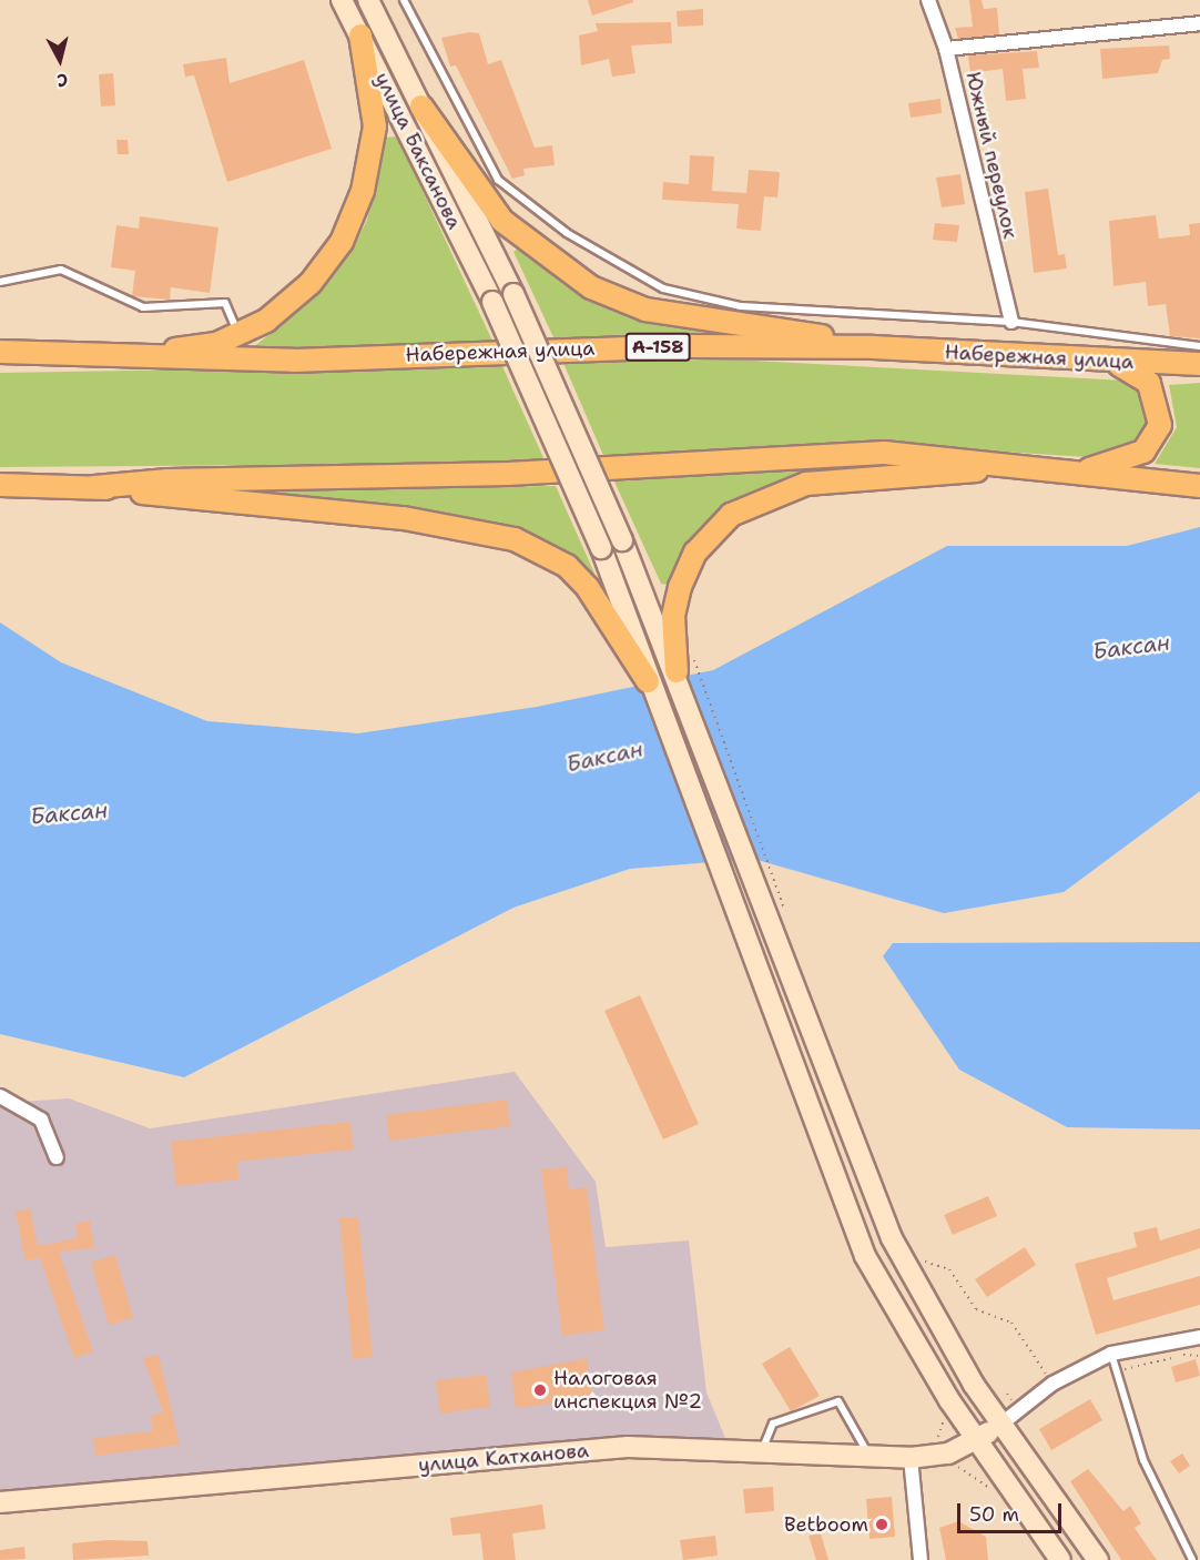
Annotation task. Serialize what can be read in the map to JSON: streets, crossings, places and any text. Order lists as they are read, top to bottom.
{
  "streets": {
    "main road": [
      "улица Баксанова",
      "А-158",
      "Набережная улица",
      "улица Катханова"
    ],
    "street": ["Южный переулок"]
  },
  "crossings": [
    ["улица Баксанова", "улица Катханова"]
  ],
  "water": ["Баксан"],
  "places": ["Налоговая инспекция №2", "Betboom"],
  "scale_bar": "50 m",
  "north": "bottom"
}
